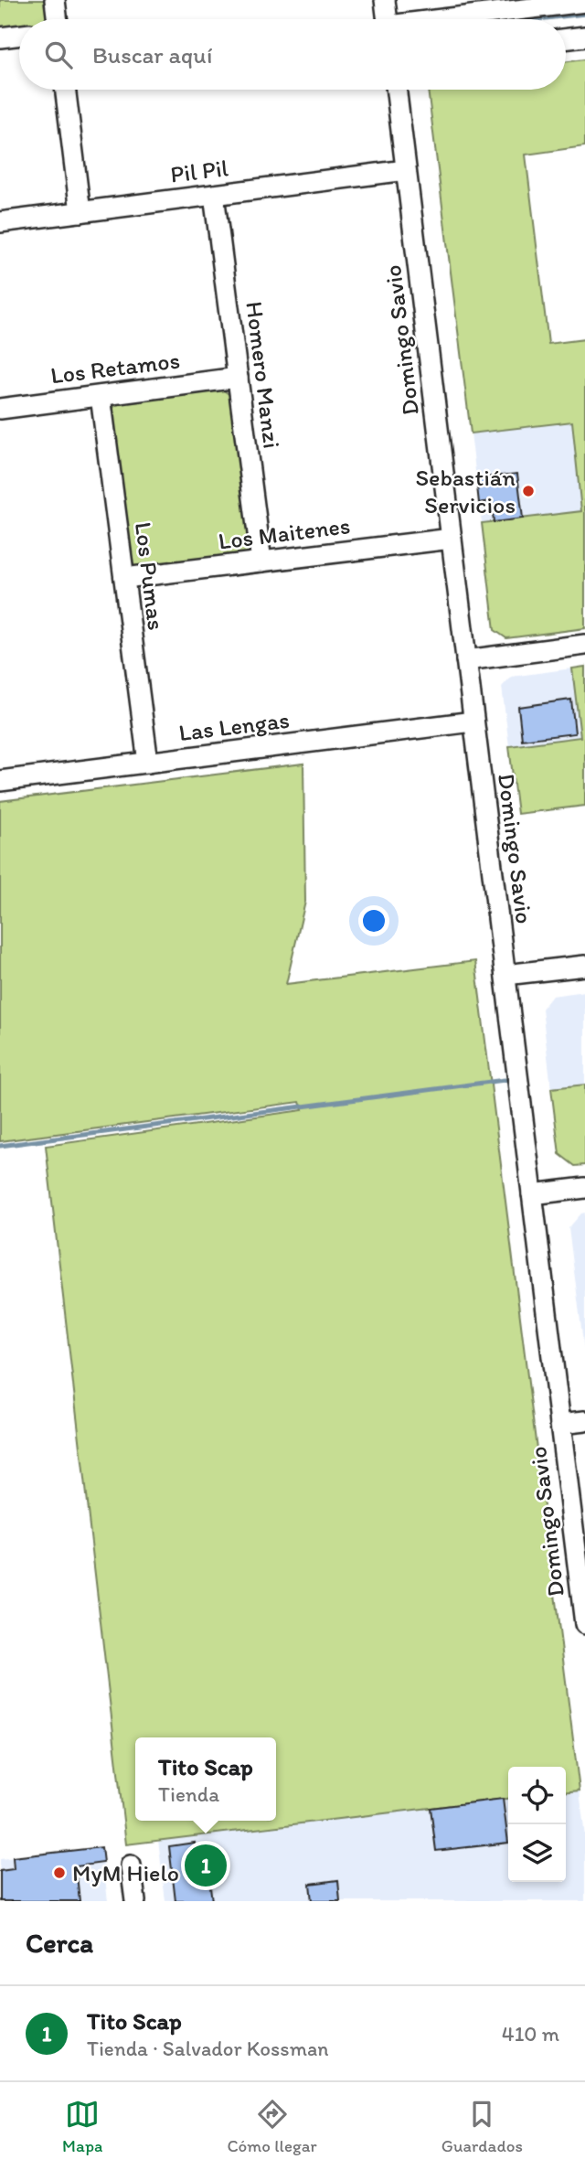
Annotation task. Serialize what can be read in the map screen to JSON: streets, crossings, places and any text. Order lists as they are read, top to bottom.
{
  "streets": {
    "street": [
      "Pil Pil",
      "Domingo Savio",
      "Los Retamos",
      "Homero Manzi",
      "Los Maitenes",
      "Los Pumas",
      "Las Lengas"
    ]
  },
  "crossings": [
    ["Pil Pil", "Domingo Savio"],
    ["Pil Pil", "Homero Manzi"],
    ["Domingo Savio", "Los Maitenes"],
    ["Domingo Savio", "Las Lengas"],
    ["Los Retamos", "Homero Manzi"],
    ["Los Retamos", "Los Pumas"],
    ["Homero Manzi", "Los Maitenes"],
    ["Los Maitenes", "Los Pumas"],
    ["Los Pumas", "Las Lengas"]
  ],
  "places": ["Sebastián Servicios", "MyM Hielo"],
  "page": {
    "search": "Buscar aquí",
    "popup": ["Tito Scap", "Tienda"],
    "pins": "1",
    "heading": "Cerca",
    "list": [
      {
        "mark": "1",
        "name": "Tito Scap",
        "note": "Tienda · Salvador Kossman",
        "value": "410 m"
      }
    ],
    "nav": ["Mapa", "Cómo llegar", "Guardados"]
  }
}
